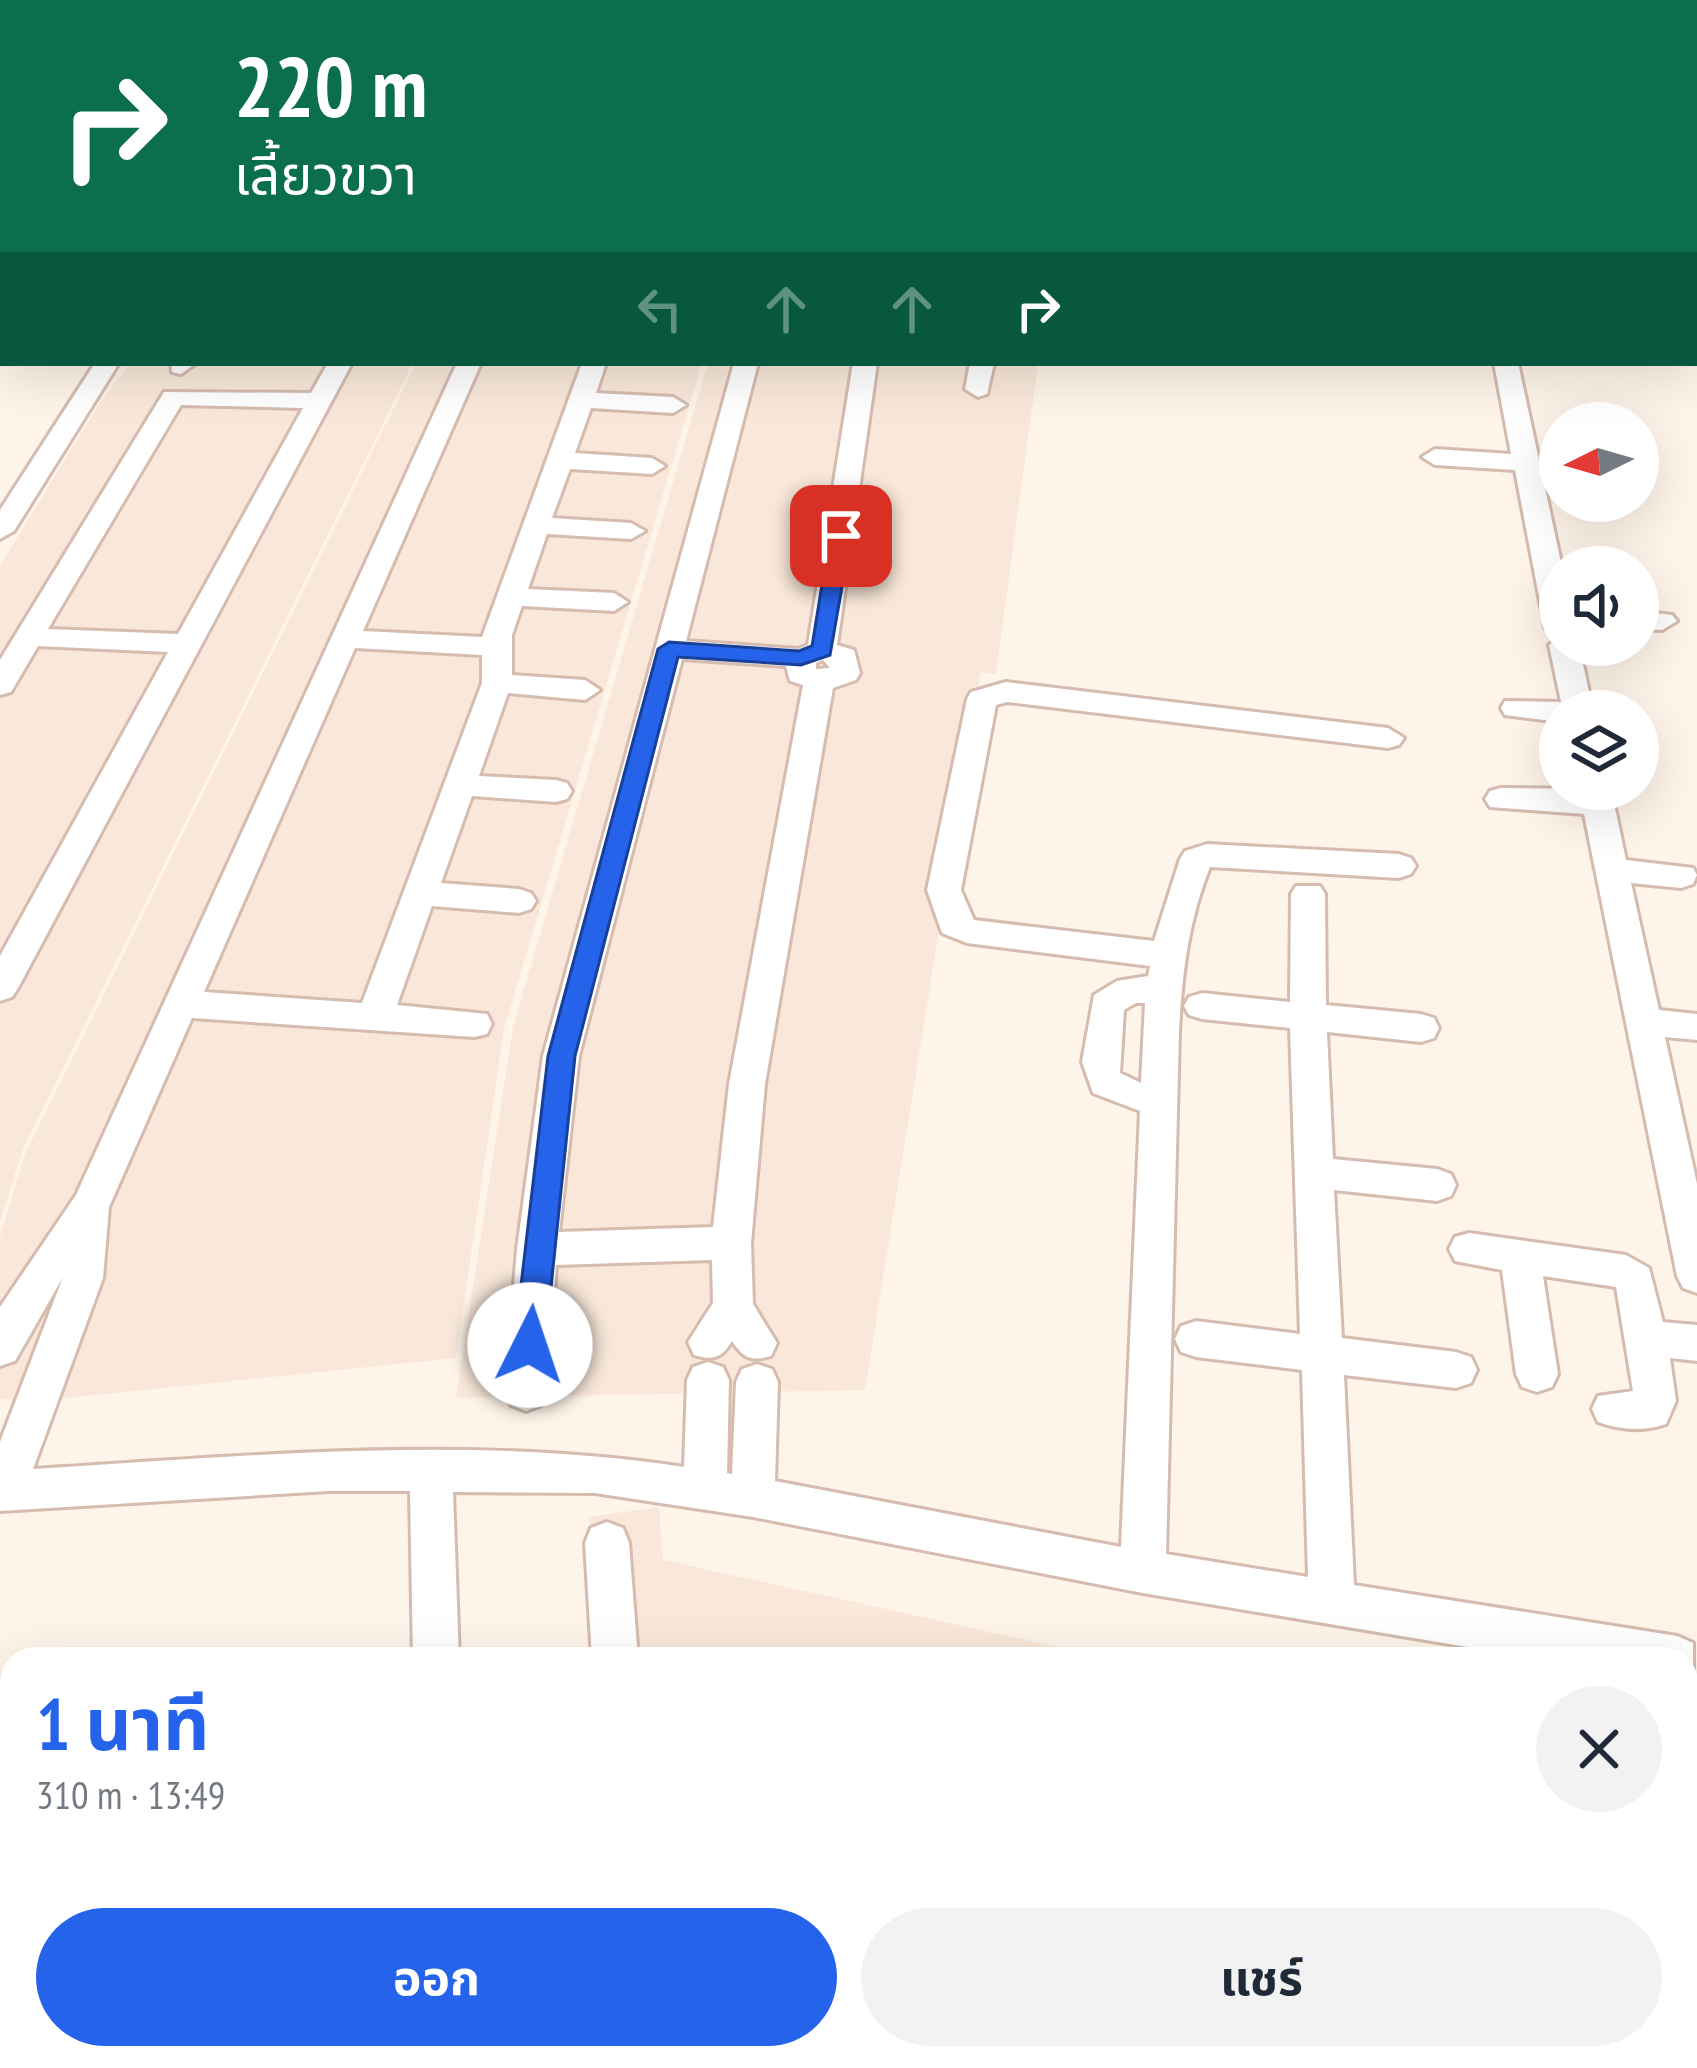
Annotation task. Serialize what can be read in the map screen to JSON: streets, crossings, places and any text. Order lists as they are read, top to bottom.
{
  "north": "left",
  "page": {
    "turn": ["220 m", "เลี้ยวขวา"],
    "heading": ["1 นาที", "310 m · 13:49"],
    "buttons": ["ออก", "แชร์"]
  }
}
